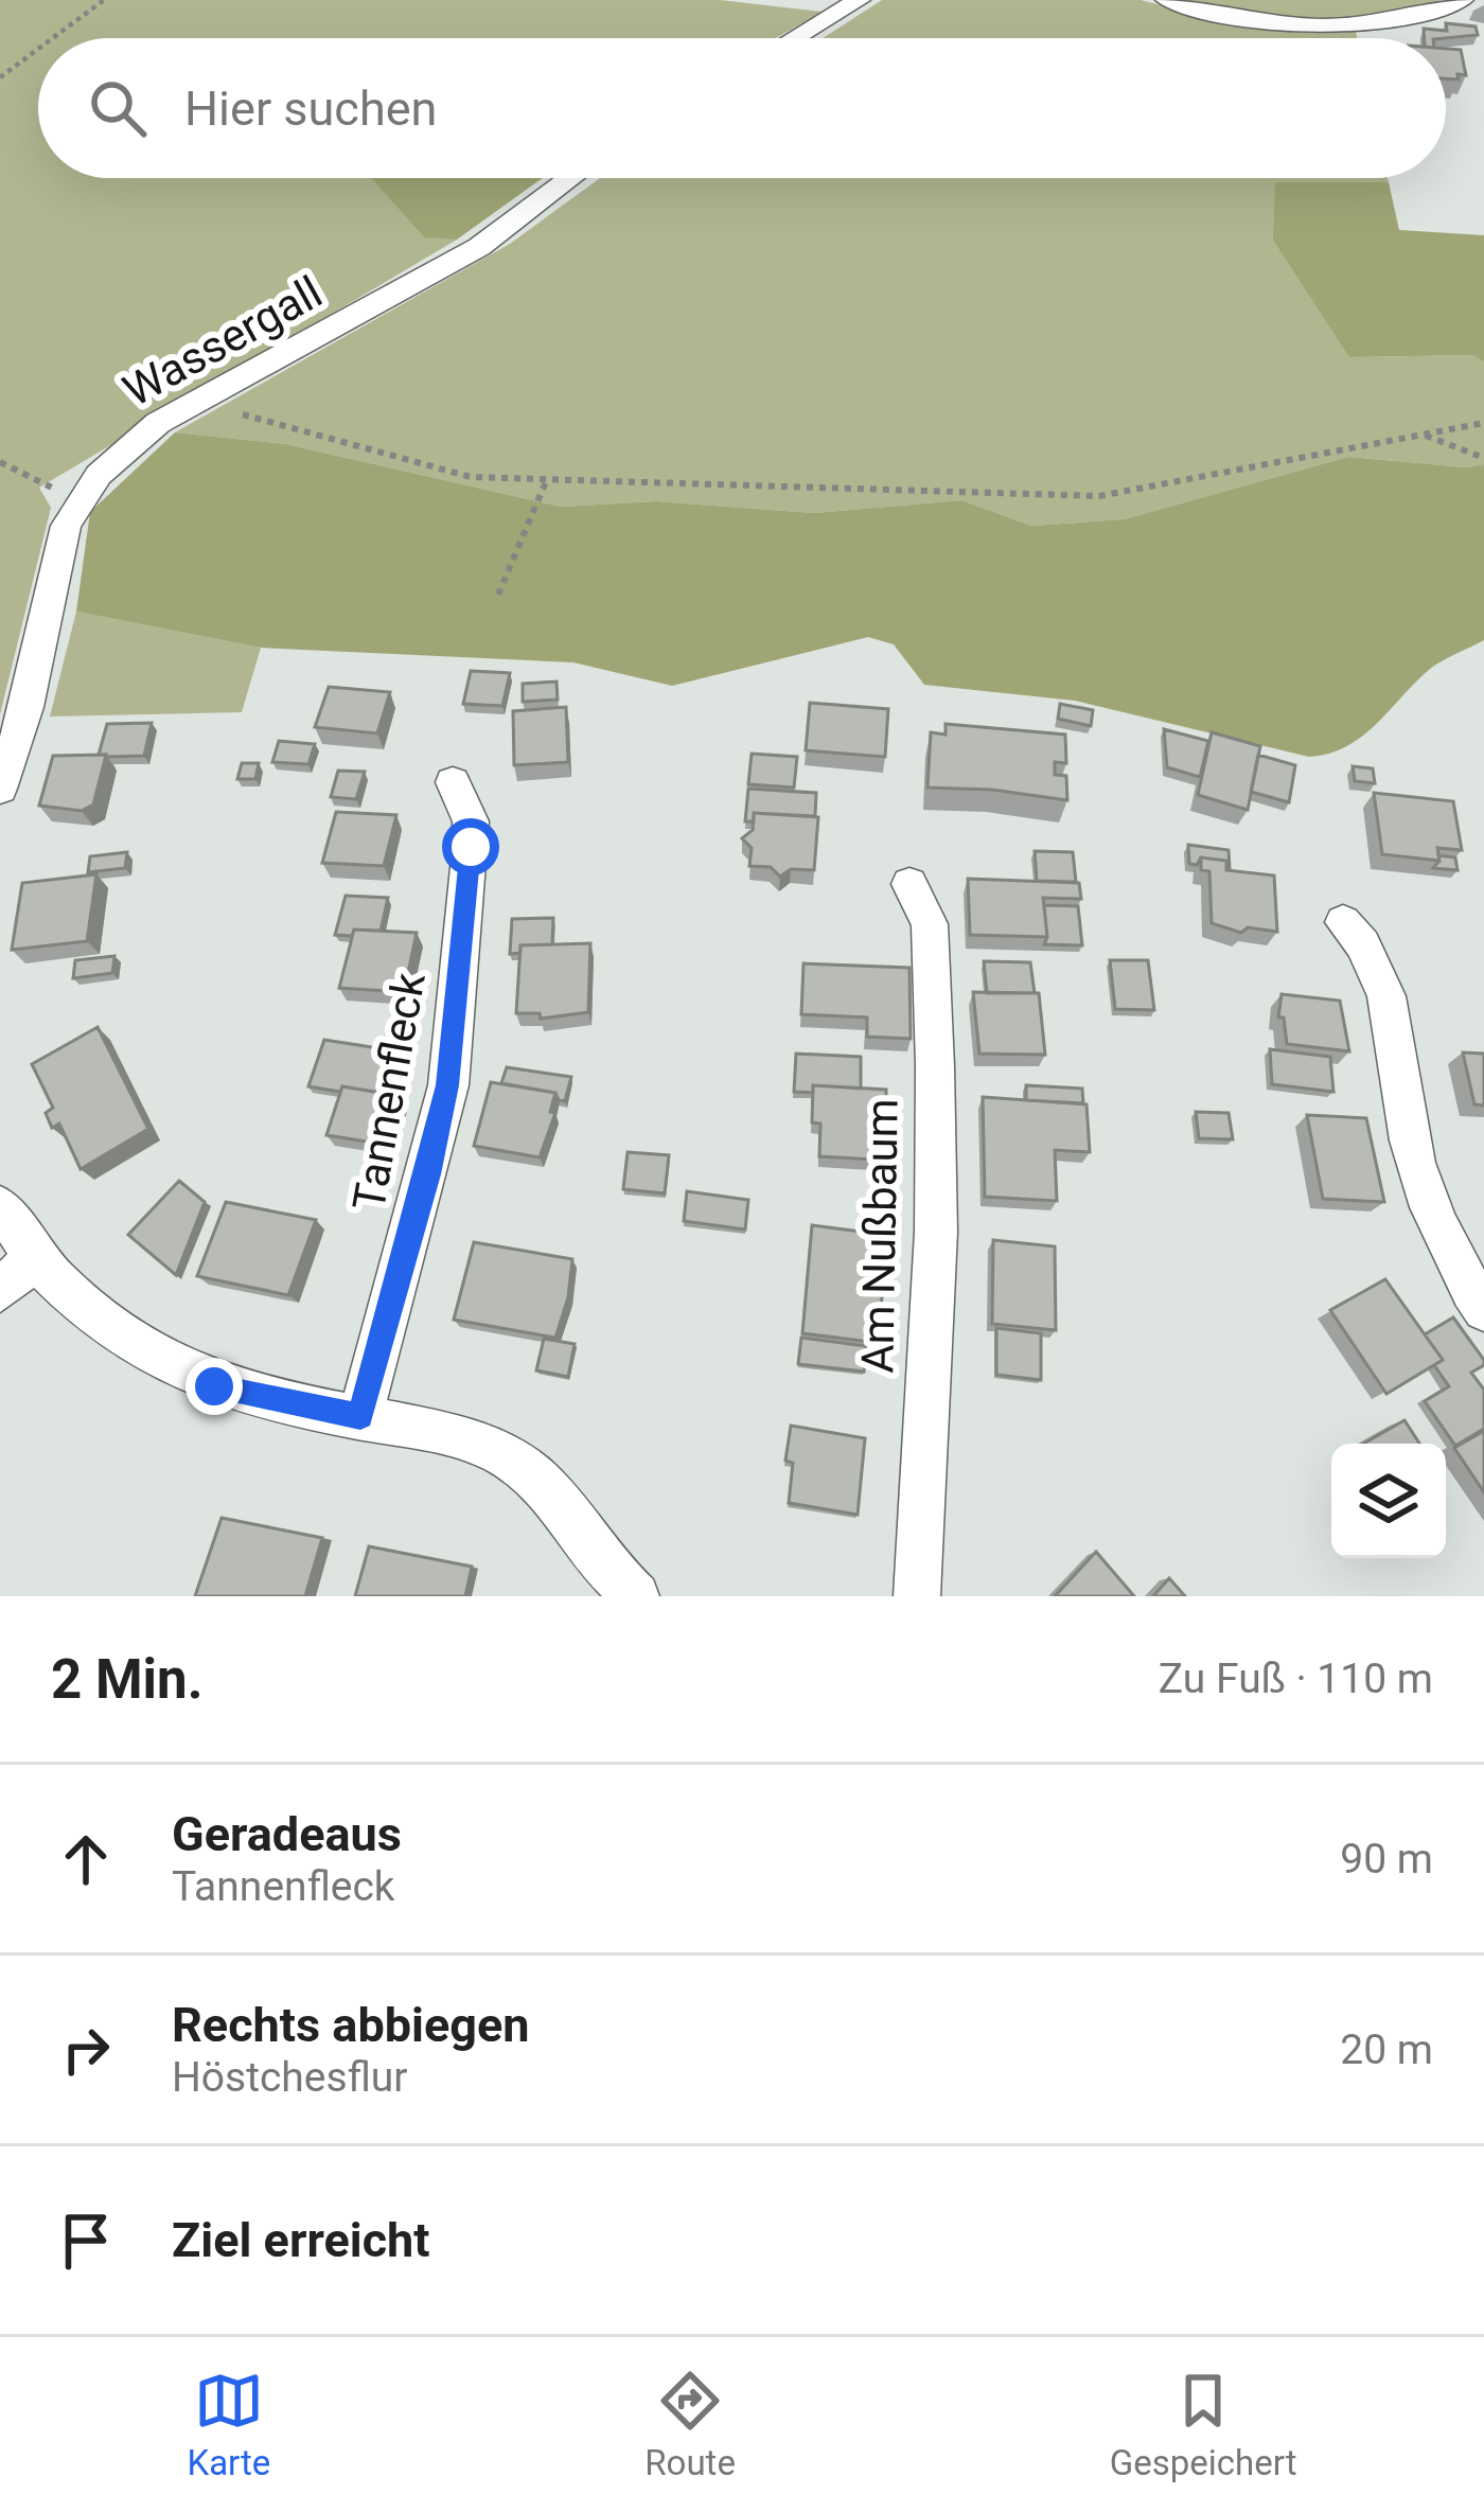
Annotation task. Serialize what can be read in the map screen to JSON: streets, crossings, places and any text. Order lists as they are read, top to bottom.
{
  "streets": {
    "street": ["Wassergall", "Tannenfleck", "Am Nußbaum"]
  },
  "page": {
    "search": "Hier suchen",
    "heading": ["2 Min.", "Zu Fuß · 110 m"],
    "list": [
      ["Geradeaus", "Tannenfleck", "90 m"],
      ["Rechts abbiegen", "Höstchesflur", "20 m"],
      "Ziel erreicht"
    ],
    "nav": ["Karte", "Route", "Gespeichert"]
  }
}
